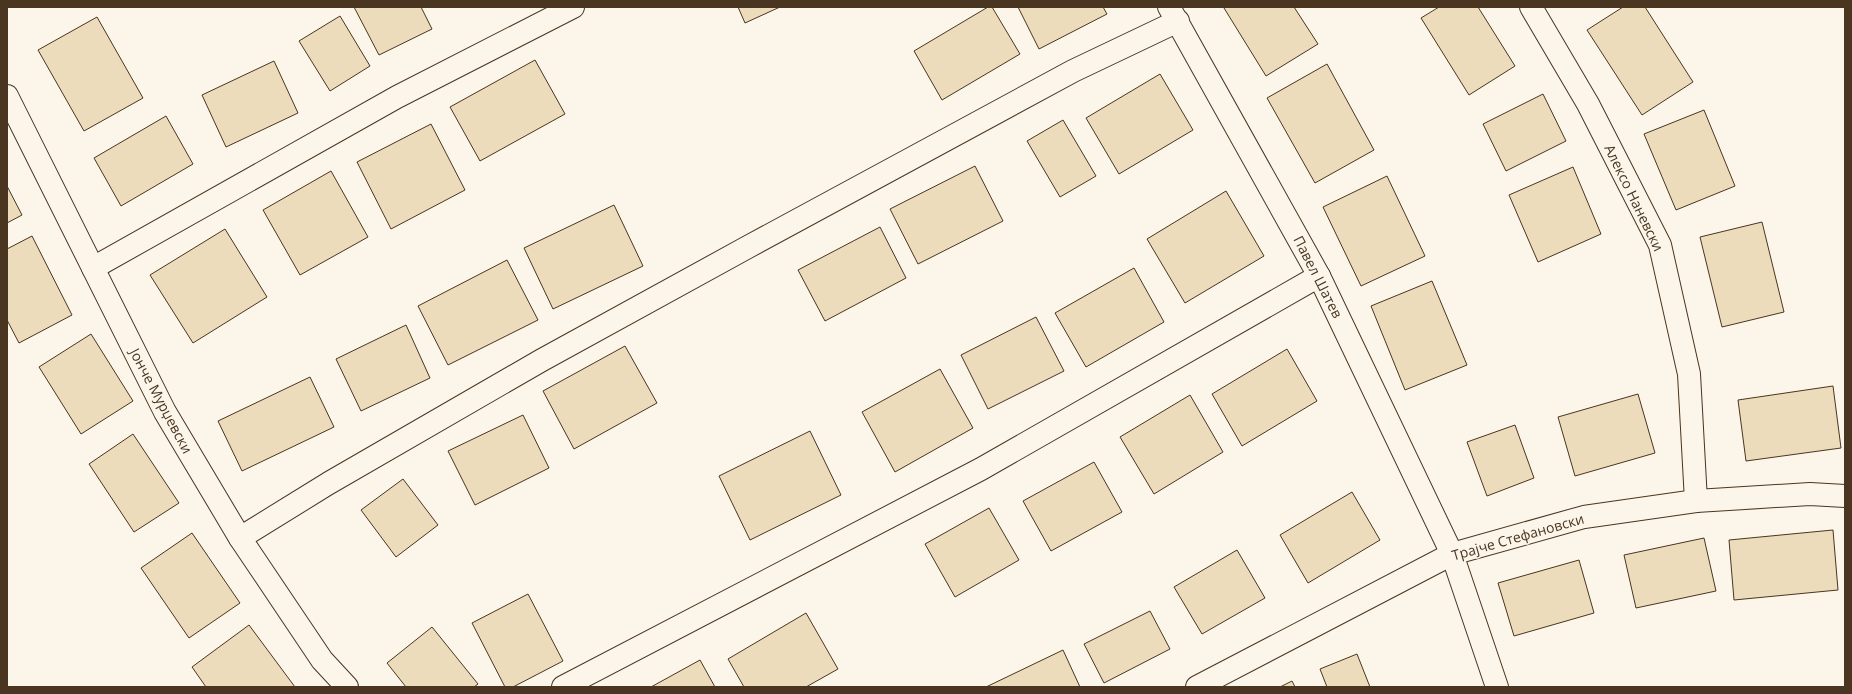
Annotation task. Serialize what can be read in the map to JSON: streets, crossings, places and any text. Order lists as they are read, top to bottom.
{
  "streets": {
    "street": [
      "Алексо Наневски",
      "Павел Шатев",
      "Јонче Мурџевски",
      "Трајче Стефановски"
    ]
  },
  "crossings": [
    ["Алексо Наневски", "Трајче Стефановски"],
    ["Павел Шатев", "Трајче Стефановски"]
  ]
}
